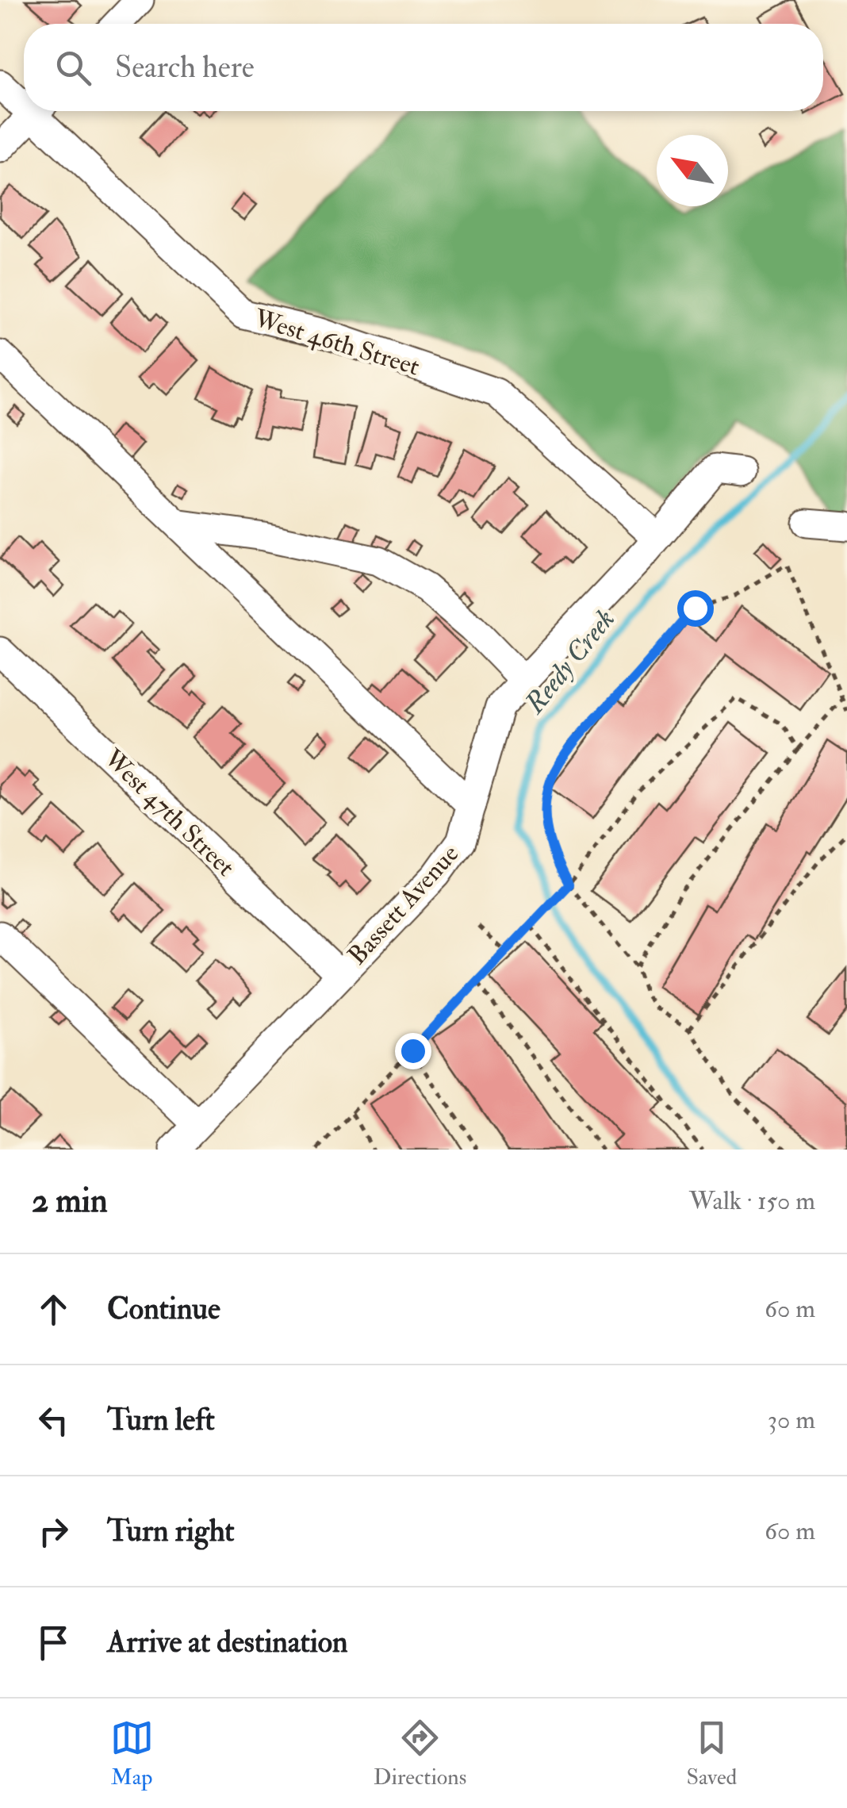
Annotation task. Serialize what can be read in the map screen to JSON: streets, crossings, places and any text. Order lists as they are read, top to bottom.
{
  "streets": {
    "street": ["West 46th Street", "West 47th Street", "Bassett Avenue"]
  },
  "crossings": [
    ["West 46th Street", "Bassett Avenue"],
    ["West 47th Street", "Bassett Avenue"]
  ],
  "water": ["Reedy Creek"],
  "north": "top left",
  "page": {
    "search": "Search here",
    "heading": ["2 min", "Walk · 150 m"],
    "list": [
      ["Continue", "60 m"],
      ["Turn left", "30 m"],
      ["Turn right", "60 m"],
      "Arrive at destination"
    ],
    "nav": ["Map", "Directions", "Saved"]
  }
}
